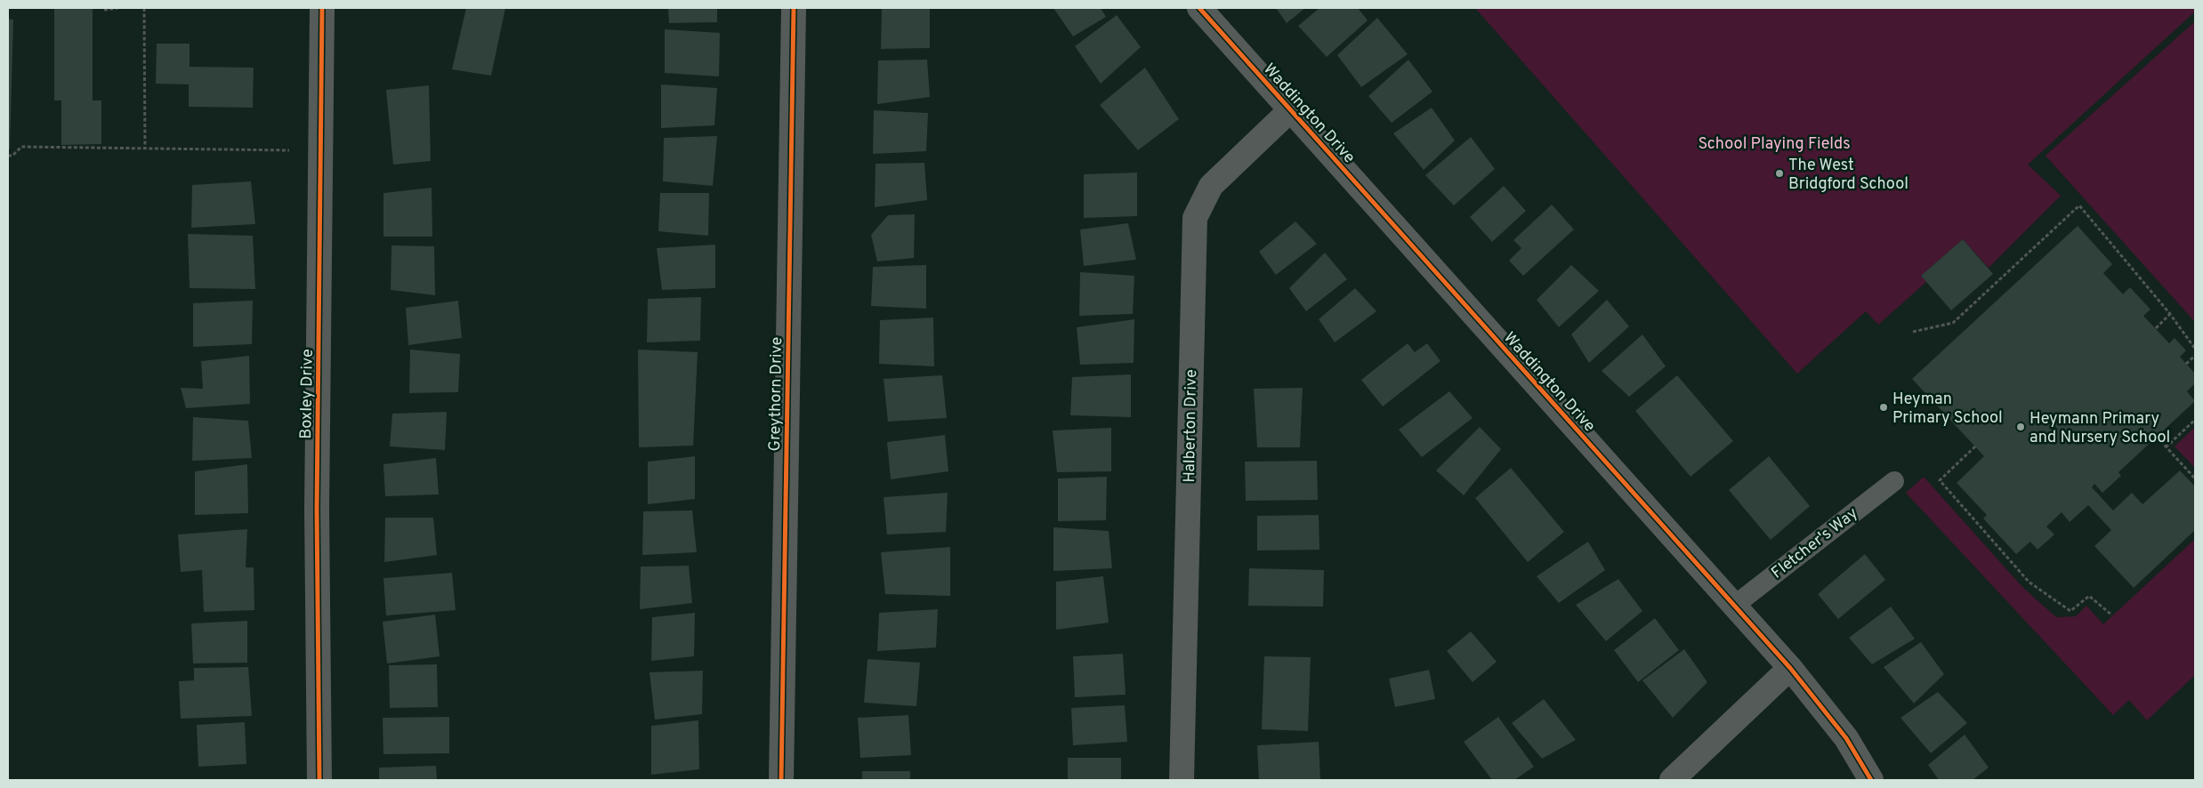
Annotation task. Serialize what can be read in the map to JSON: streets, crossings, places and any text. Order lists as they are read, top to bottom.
{
  "streets": {
    "street": [
      "Waddington Drive",
      "Boxley Drive",
      "Greythorn Drive",
      "Halberton Drive"
    ],
    "lane": ["Fletcher's Way"]
  },
  "crossings": [
    ["Waddington Drive", "Halberton Drive"],
    ["Waddington Drive", "Fletcher's Way"]
  ],
  "parks": ["School Playing Fields"],
  "places": ["The West Bridgford School", "Heyman Primary School", "Heymann Primary and Nursery School"]
}
